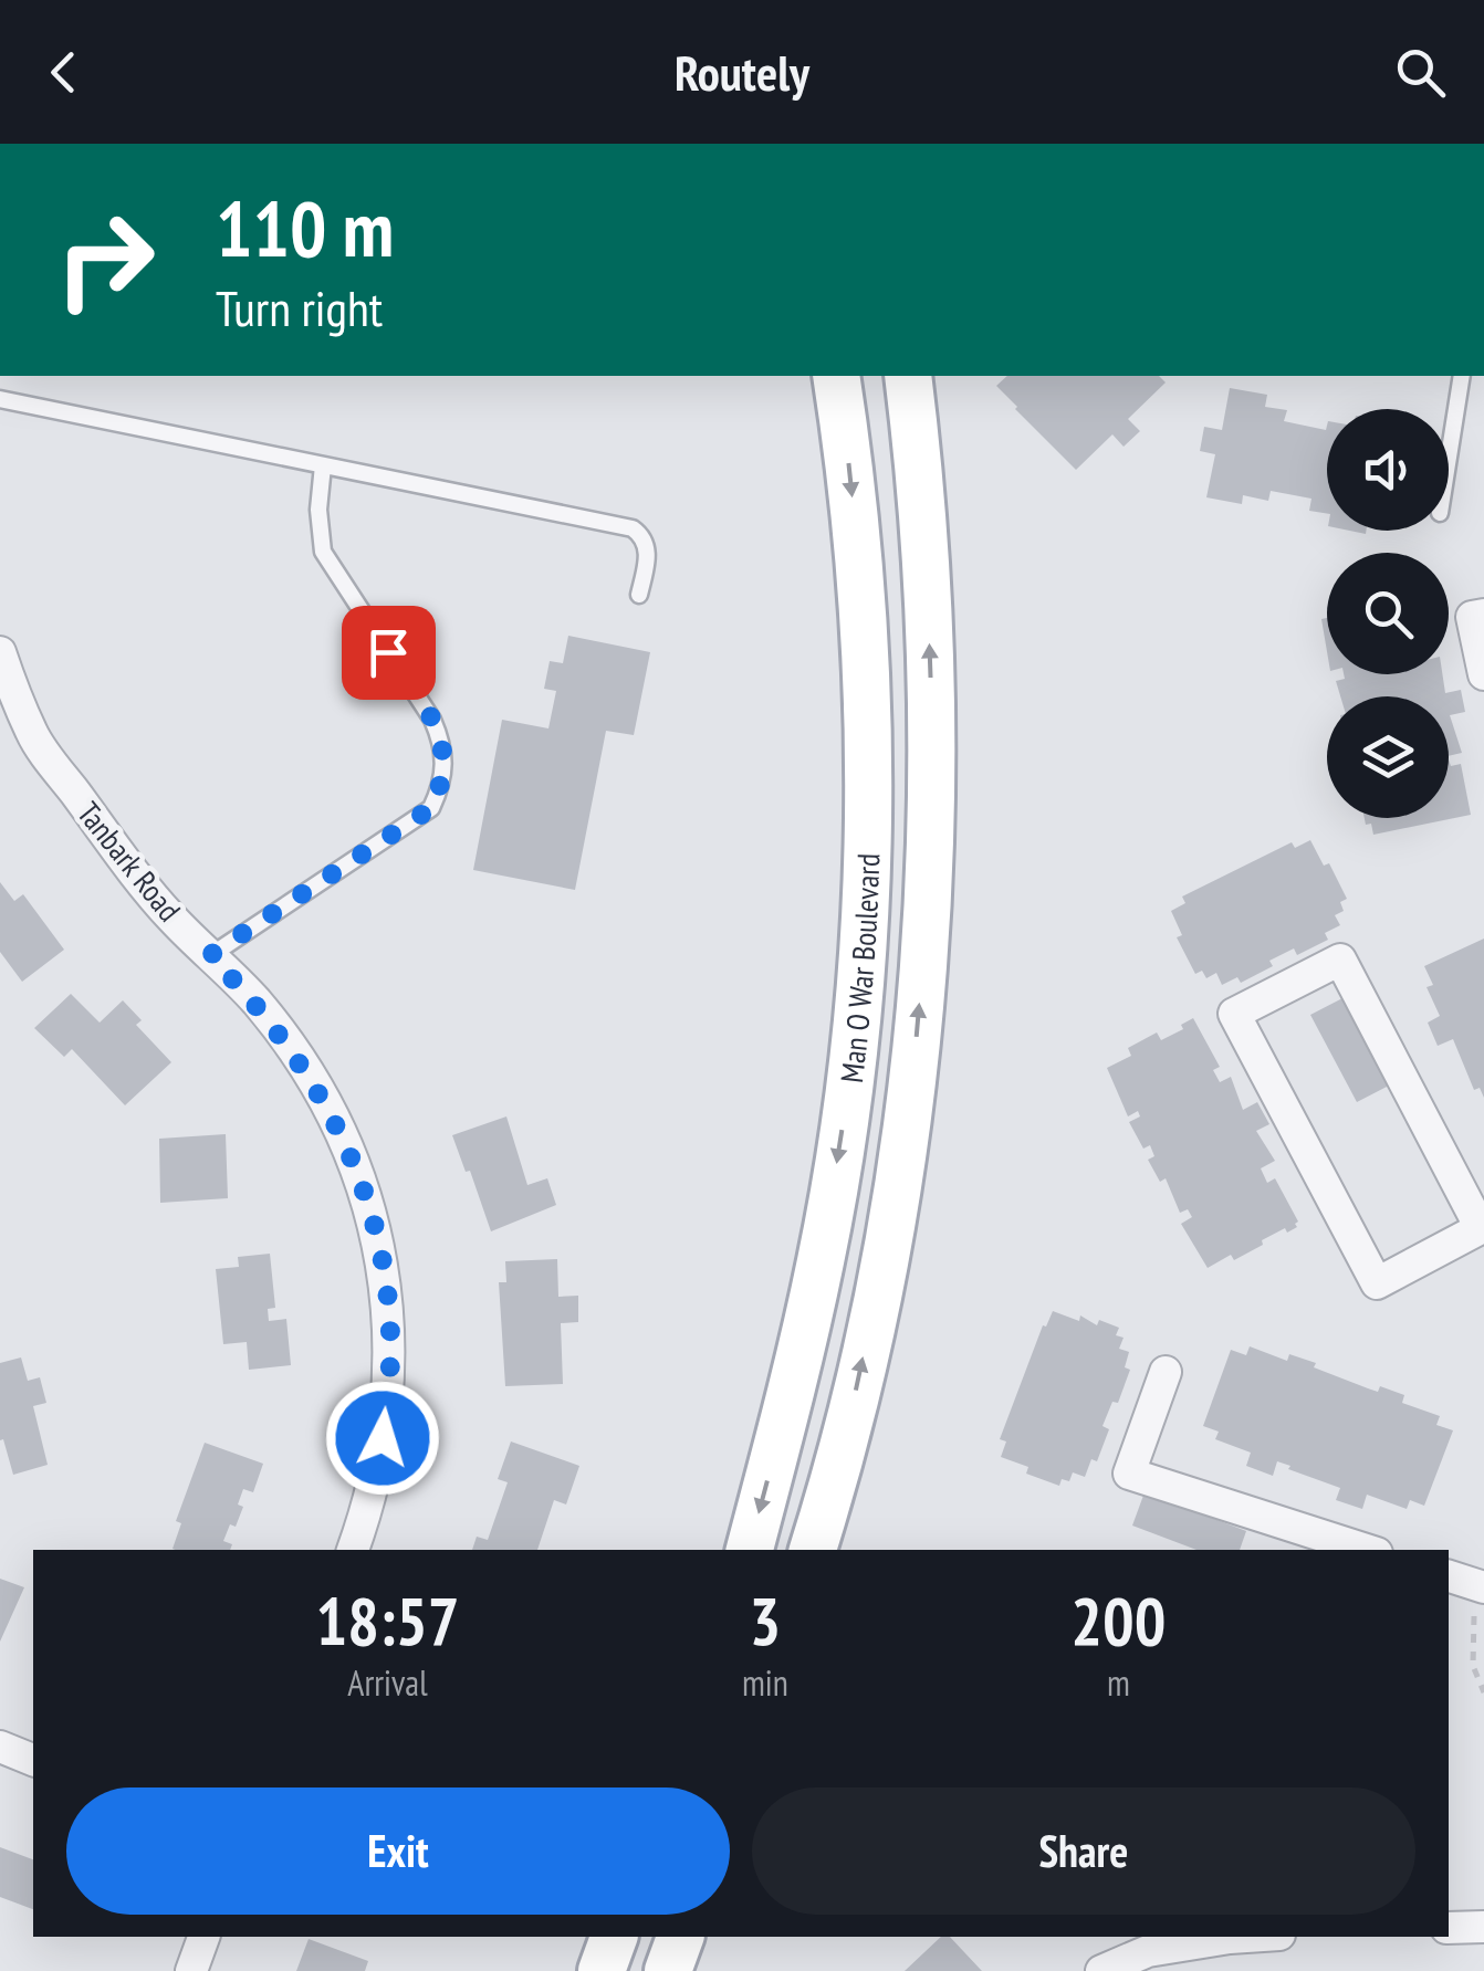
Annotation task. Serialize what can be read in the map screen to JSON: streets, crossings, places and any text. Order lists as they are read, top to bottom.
{
  "streets": {
    "main road": ["Man O War Boulevard"],
    "street": ["Tanbark Road"]
  },
  "page": {
    "header": "Routely",
    "turn": ["110 m", "Turn right"],
    "eta": [
      "18:57",
      "Arrival",
      "3",
      "min",
      "200",
      "m"
    ],
    "buttons": ["Exit", "Share"]
  }
}
